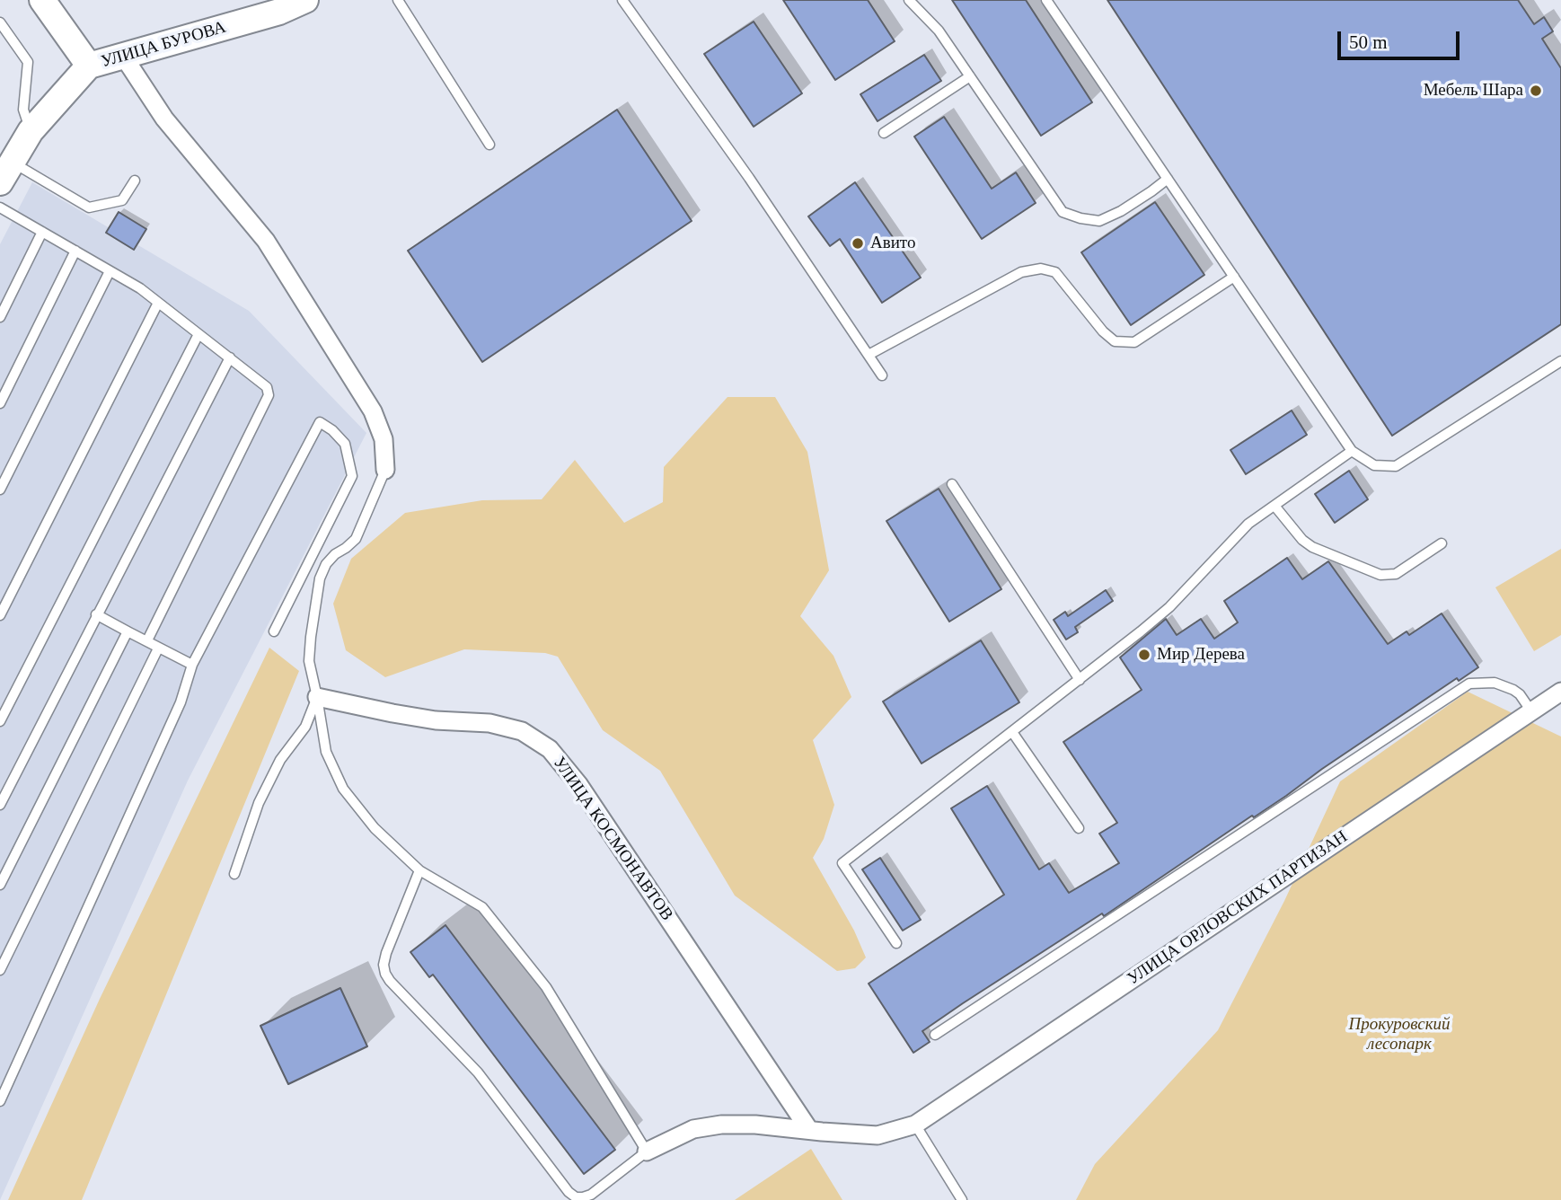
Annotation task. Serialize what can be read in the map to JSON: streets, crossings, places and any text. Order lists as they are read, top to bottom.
{
  "streets": {
    "main road": ["УЛИЦА БУРОВА"],
    "street": ["УЛИЦА КОСМОНАВТОВ", "УЛИЦА ОРЛОВСКИХ ПАРТИЗАН"]
  },
  "crossings": [
    ["УЛИЦА КОСМОНАВТОВ", "УЛИЦА ОРЛОВСКИХ ПАРТИЗАН"]
  ],
  "parks": ["Прокуровский лесопарк"],
  "places": ["Мебель Шара", "Авито", "Мир Дерева"],
  "scale_bar": "50 m"
}
